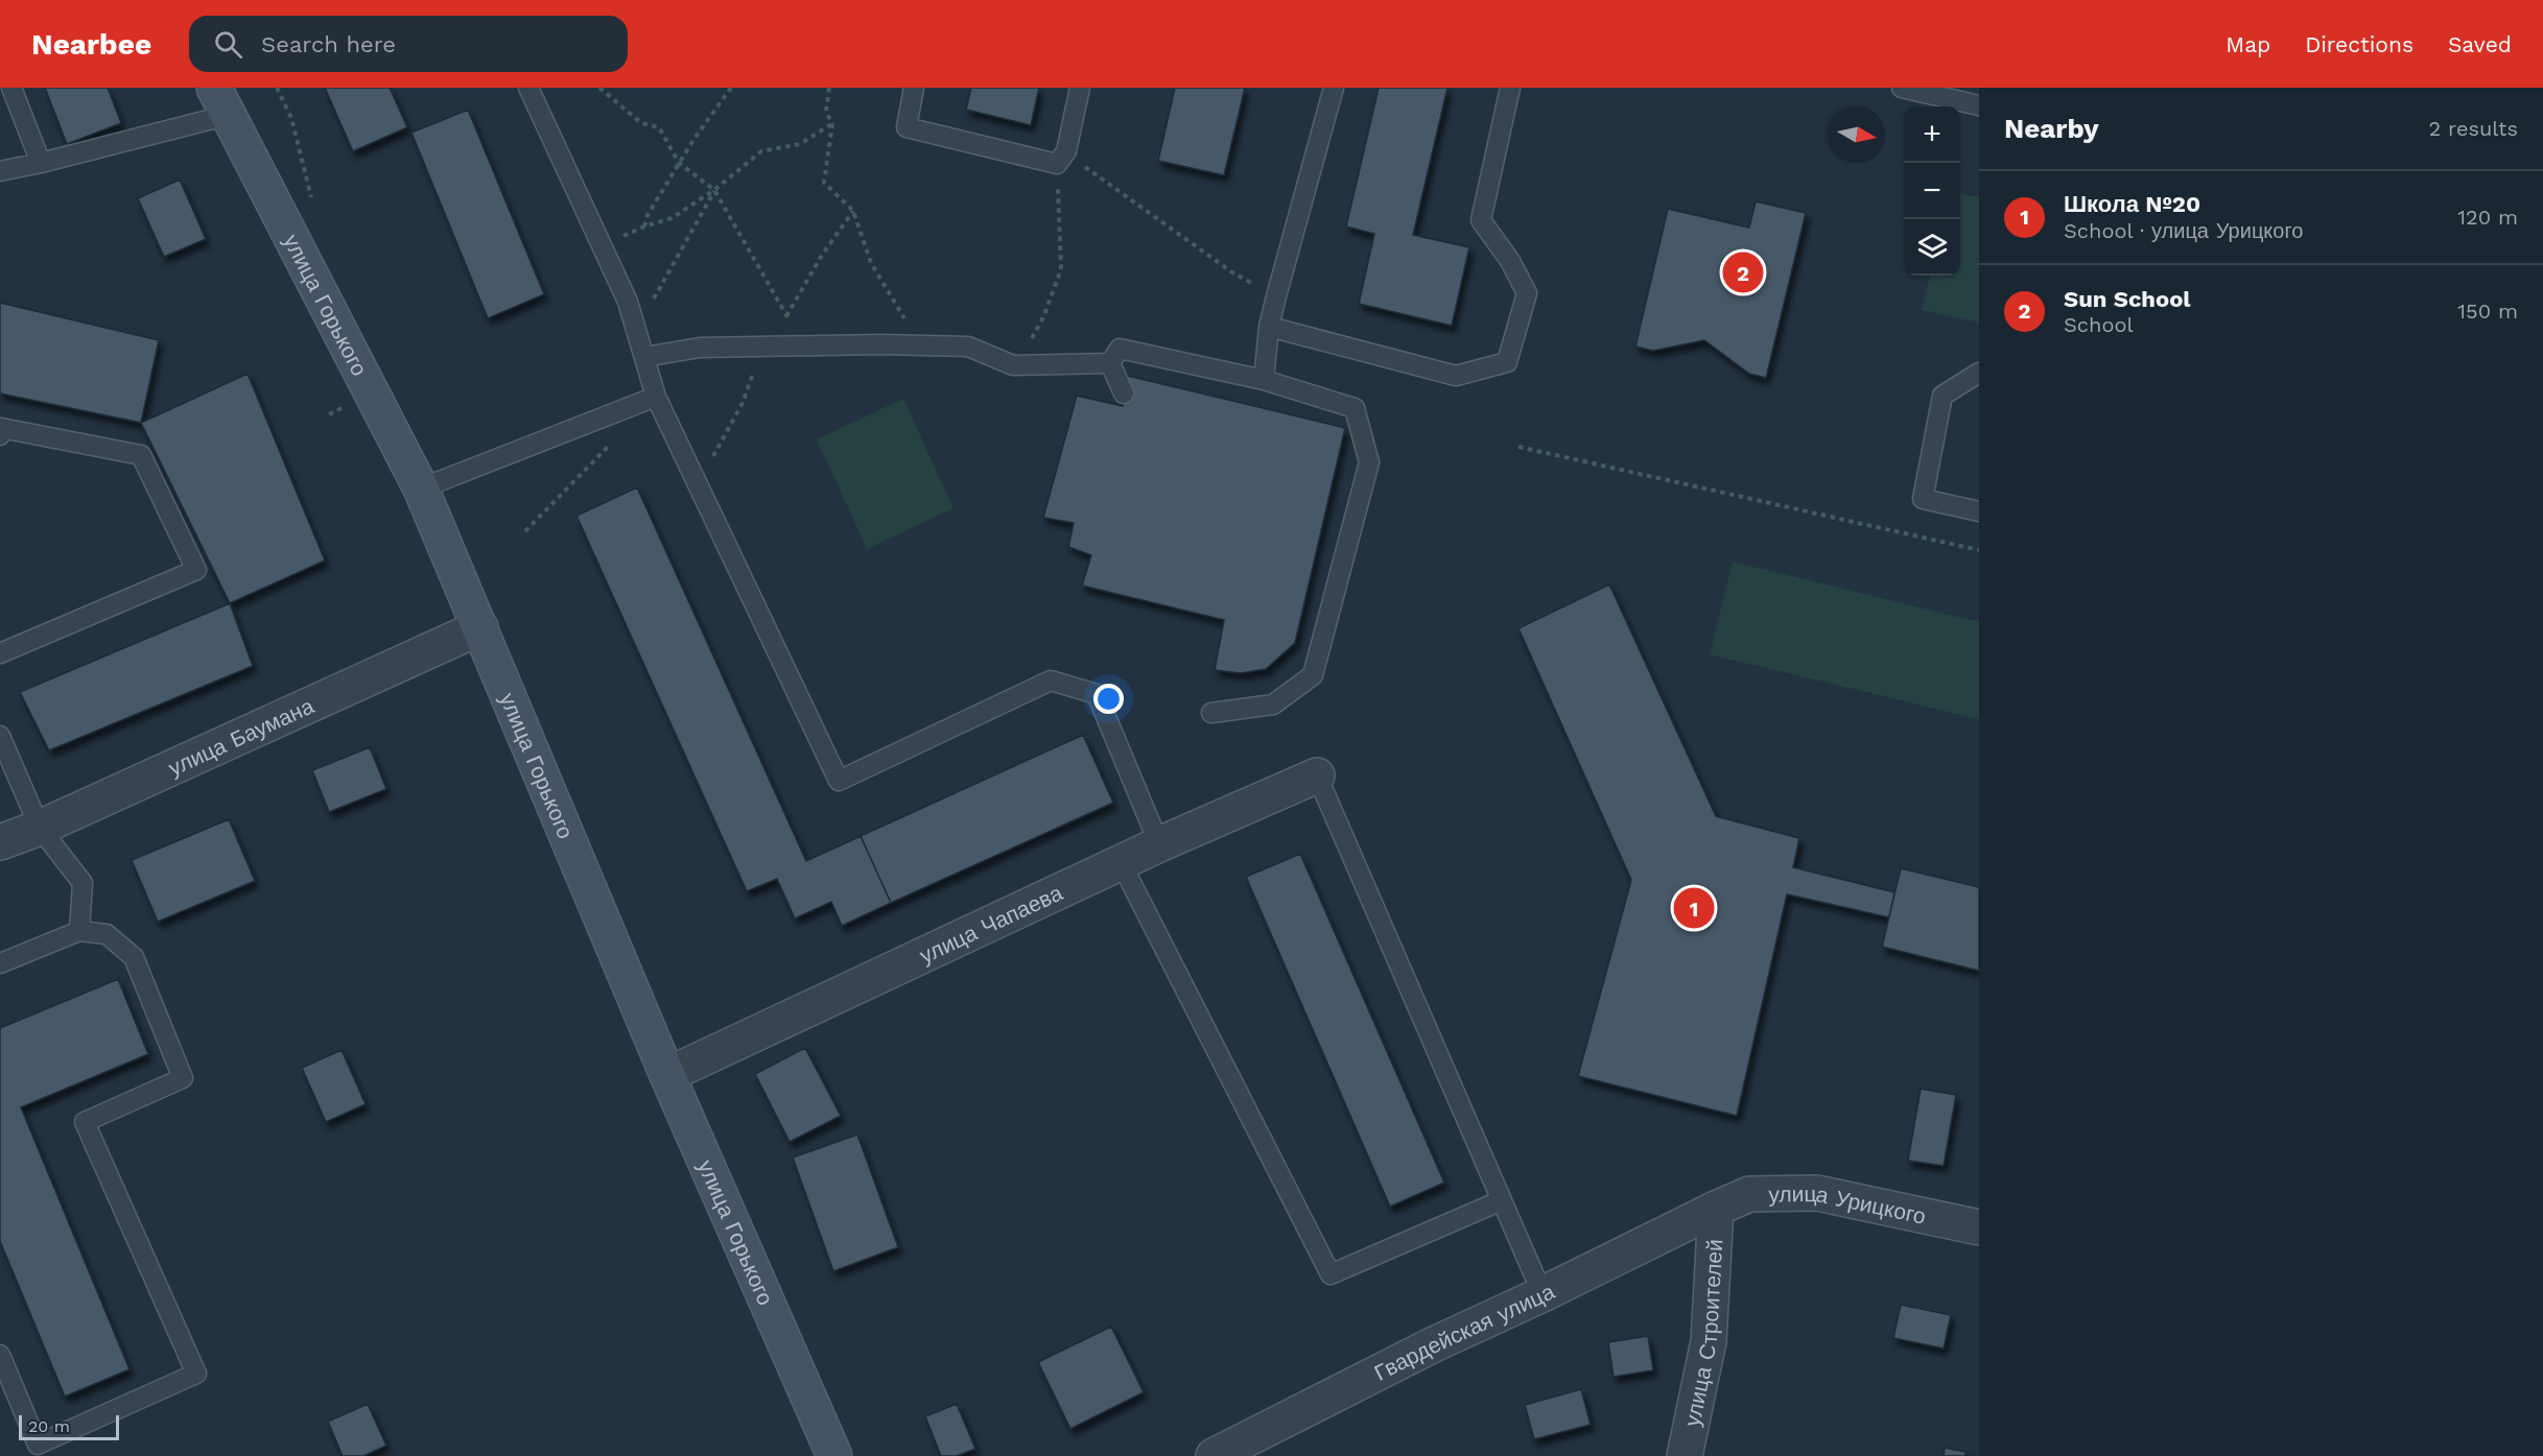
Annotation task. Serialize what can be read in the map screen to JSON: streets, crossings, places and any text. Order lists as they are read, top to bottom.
{
  "streets": {
    "main road": ["улица Горького"],
    "street": [
      "улица Баумана",
      "улица Чапаева",
      "улица Урицкого",
      "Гвардейская улица",
      "улица Строителей"
    ]
  },
  "crossings": [
    ["улица Горького", "улица Баумана"],
    ["улица Горького", "улица Чапаева"],
    ["улица Урицкого", "Гвардейская улица"],
    ["улица Урицкого", "улица Строителей"],
    ["Гвардейская улица", "улица Строителей"]
  ],
  "scale_bar": "20 m",
  "north": "right",
  "page": {
    "header": "Nearbee",
    "search": "Search here",
    "nav": ["Map", "Directions", "Saved"],
    "heading": ["Nearby", "2 results"],
    "map_buttons": ["+", "−"],
    "list": [
      {
        "mark": "1",
        "name": "Школа №20",
        "note": "School · улица Урицкого",
        "value": "120 m"
      },
      {
        "mark": "2",
        "name": "Sun School",
        "note": "School",
        "value": "150 m"
      }
    ],
    "pins": ["2", "1"],
    "scale": "20 m"
  }
}
